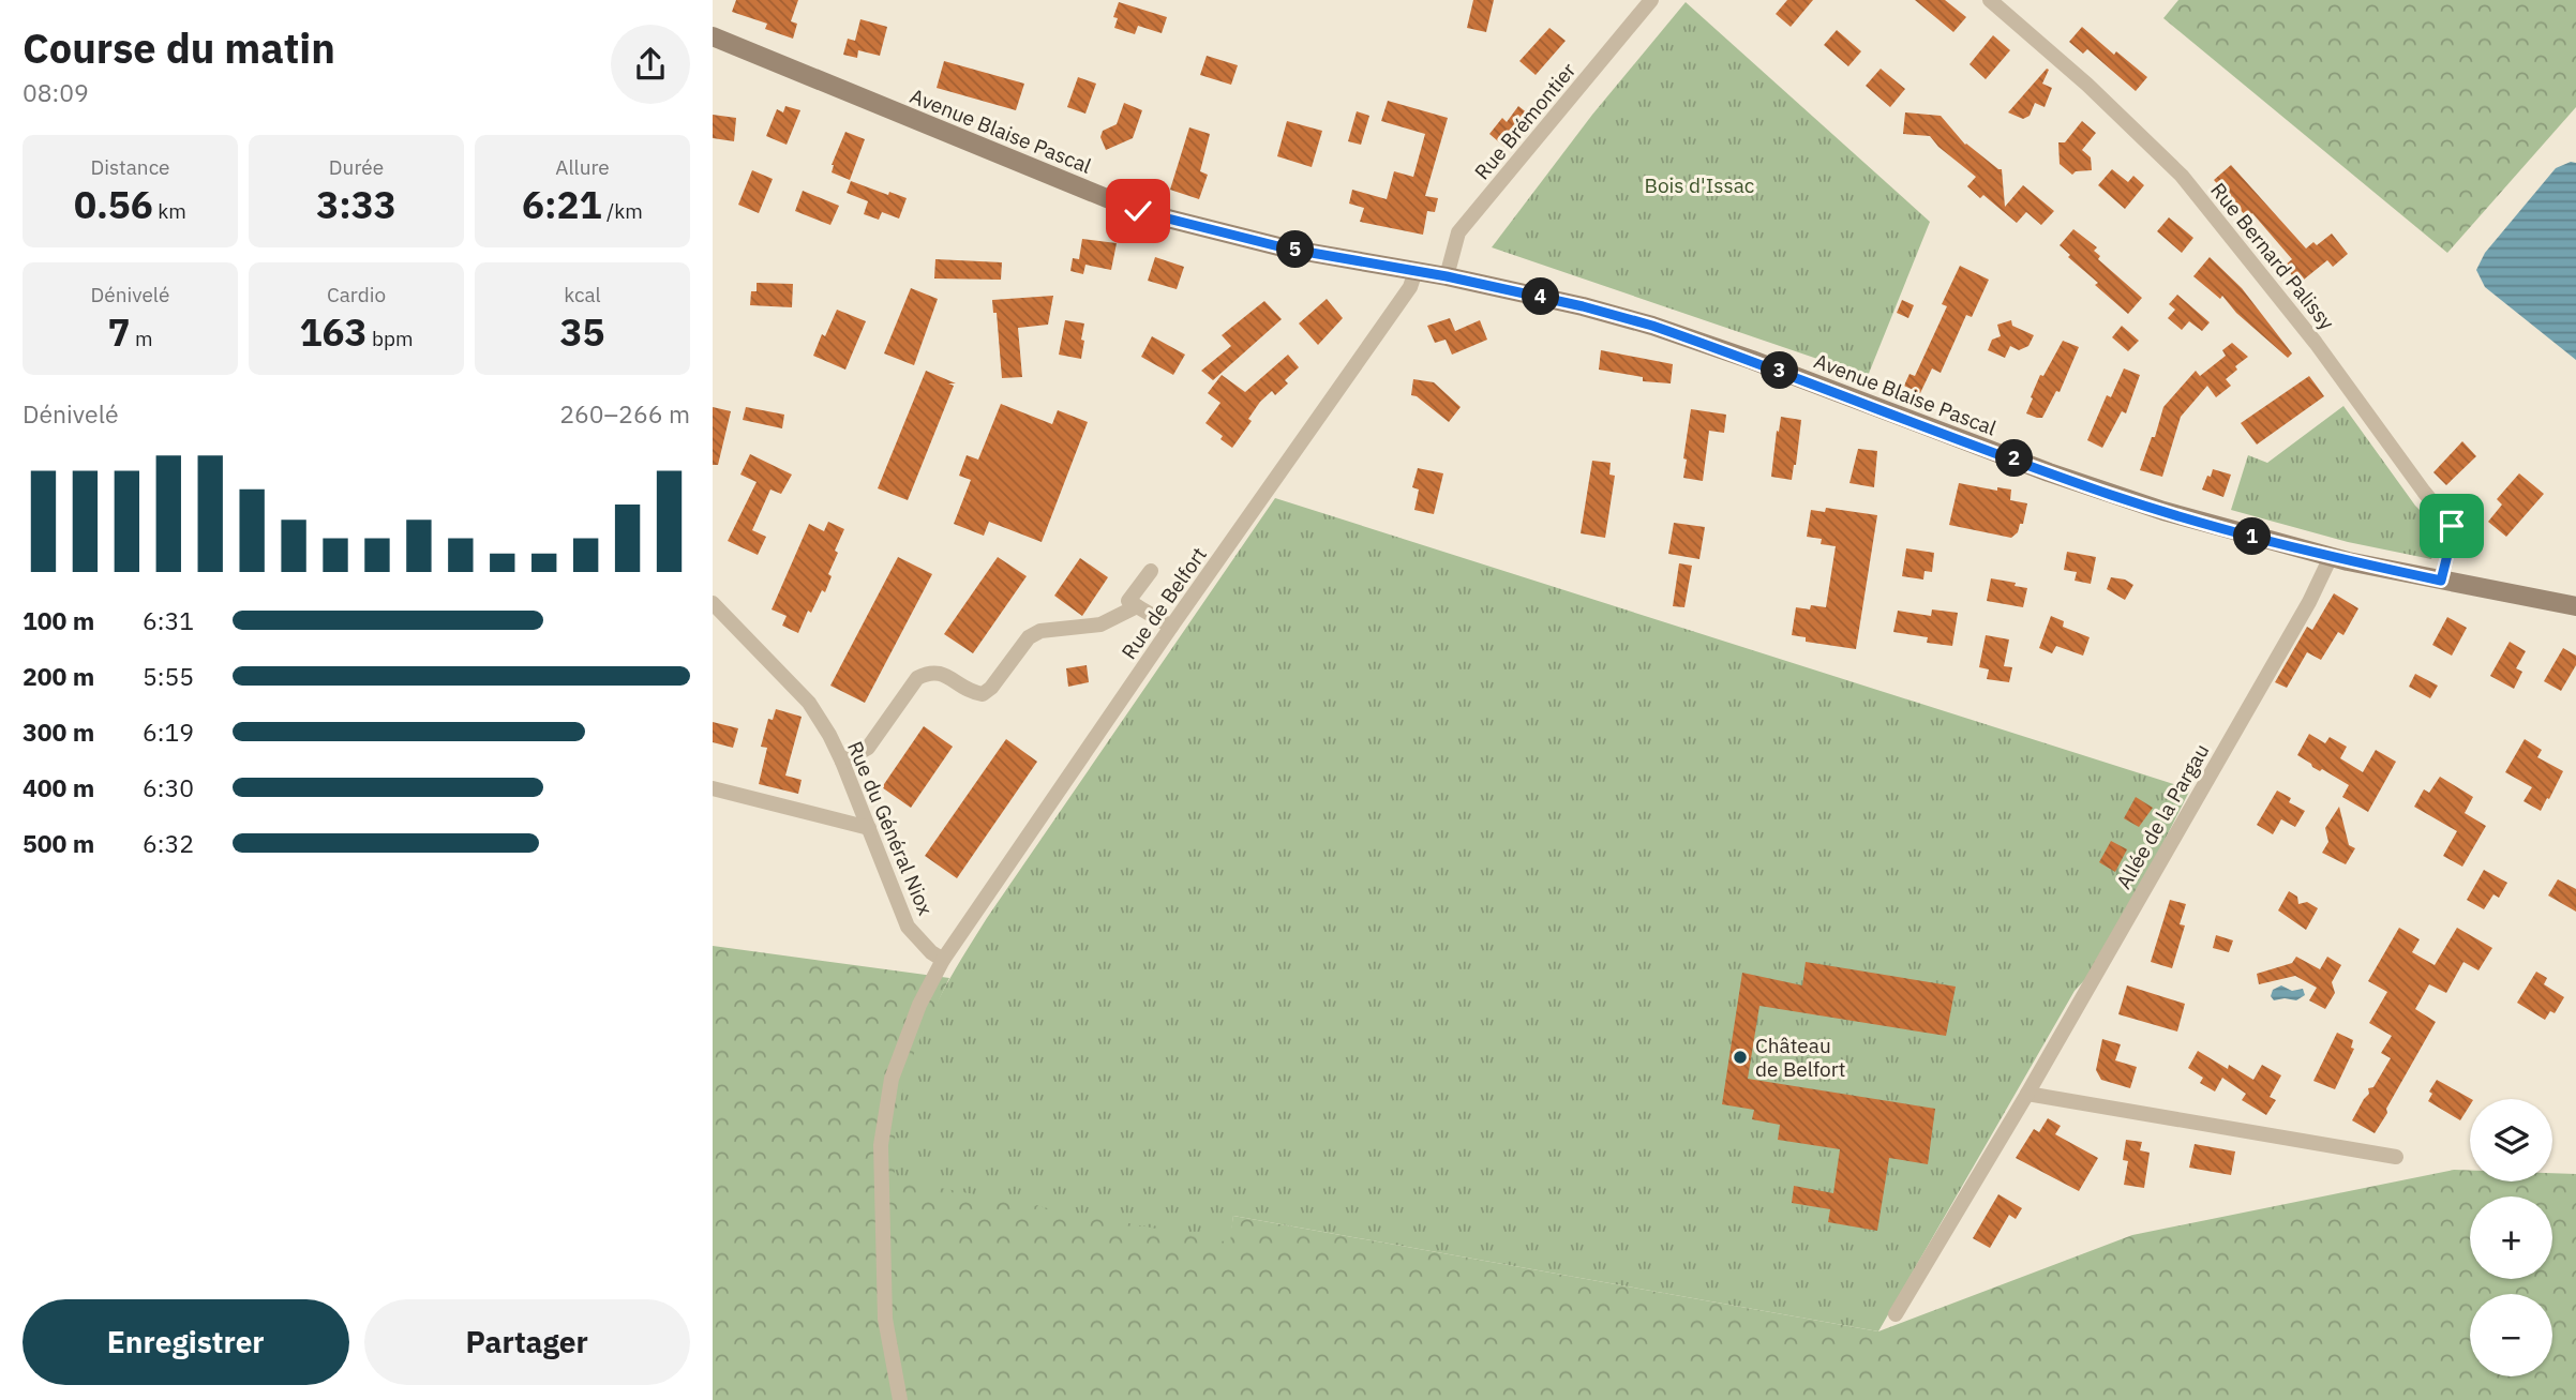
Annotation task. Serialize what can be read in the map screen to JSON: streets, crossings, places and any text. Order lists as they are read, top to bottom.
{
  "streets": {
    "main road": ["Avenue Blaise Pascal"],
    "street": [
      "Rue Brémontier",
      "Rue Bernard Palissy",
      "Rue de Belfort",
      "Allée de la Pargau",
      "Rue du Général Niox"
    ]
  },
  "crossings": [
    ["Rue Brémontier", "Avenue Blaise Pascal"],
    ["Avenue Blaise Pascal", "Rue Bernard Palissy"],
    ["Avenue Blaise Pascal", "Rue de Belfort"],
    ["Avenue Blaise Pascal", "Allée de la Pargau"],
    ["Rue de Belfort", "Rue du Général Niox"]
  ],
  "parks": ["Bois d'Issac"],
  "places": ["Château de Belfort"],
  "page": {
    "heading": ["Course du matin", "08:09"],
    "stats": [
      ["Distance", "0.56 km"],
      ["Durée", "3:33"],
      ["Allure", "6:21 /km"],
      ["Dénivelé", "7 m"],
      ["Cardio", "163 bpm"],
      ["kcal", "35"]
    ],
    "pins": [
      "5",
      "4",
      "3",
      "2",
      "1"
    ],
    "chart": ["Dénivelé", "260–266 m"],
    "list": [
      {
        "name": "100 m",
        "note": "6:31"
      },
      {
        "name": "200 m",
        "note": "5:55"
      },
      {
        "name": "300 m",
        "note": "6:19"
      },
      {
        "name": "400 m",
        "note": "6:30"
      },
      {
        "name": "500 m",
        "note": "6:32"
      }
    ],
    "map_buttons": ["+", "−"],
    "buttons": ["Enregistrer", "Partager"]
  }
}
